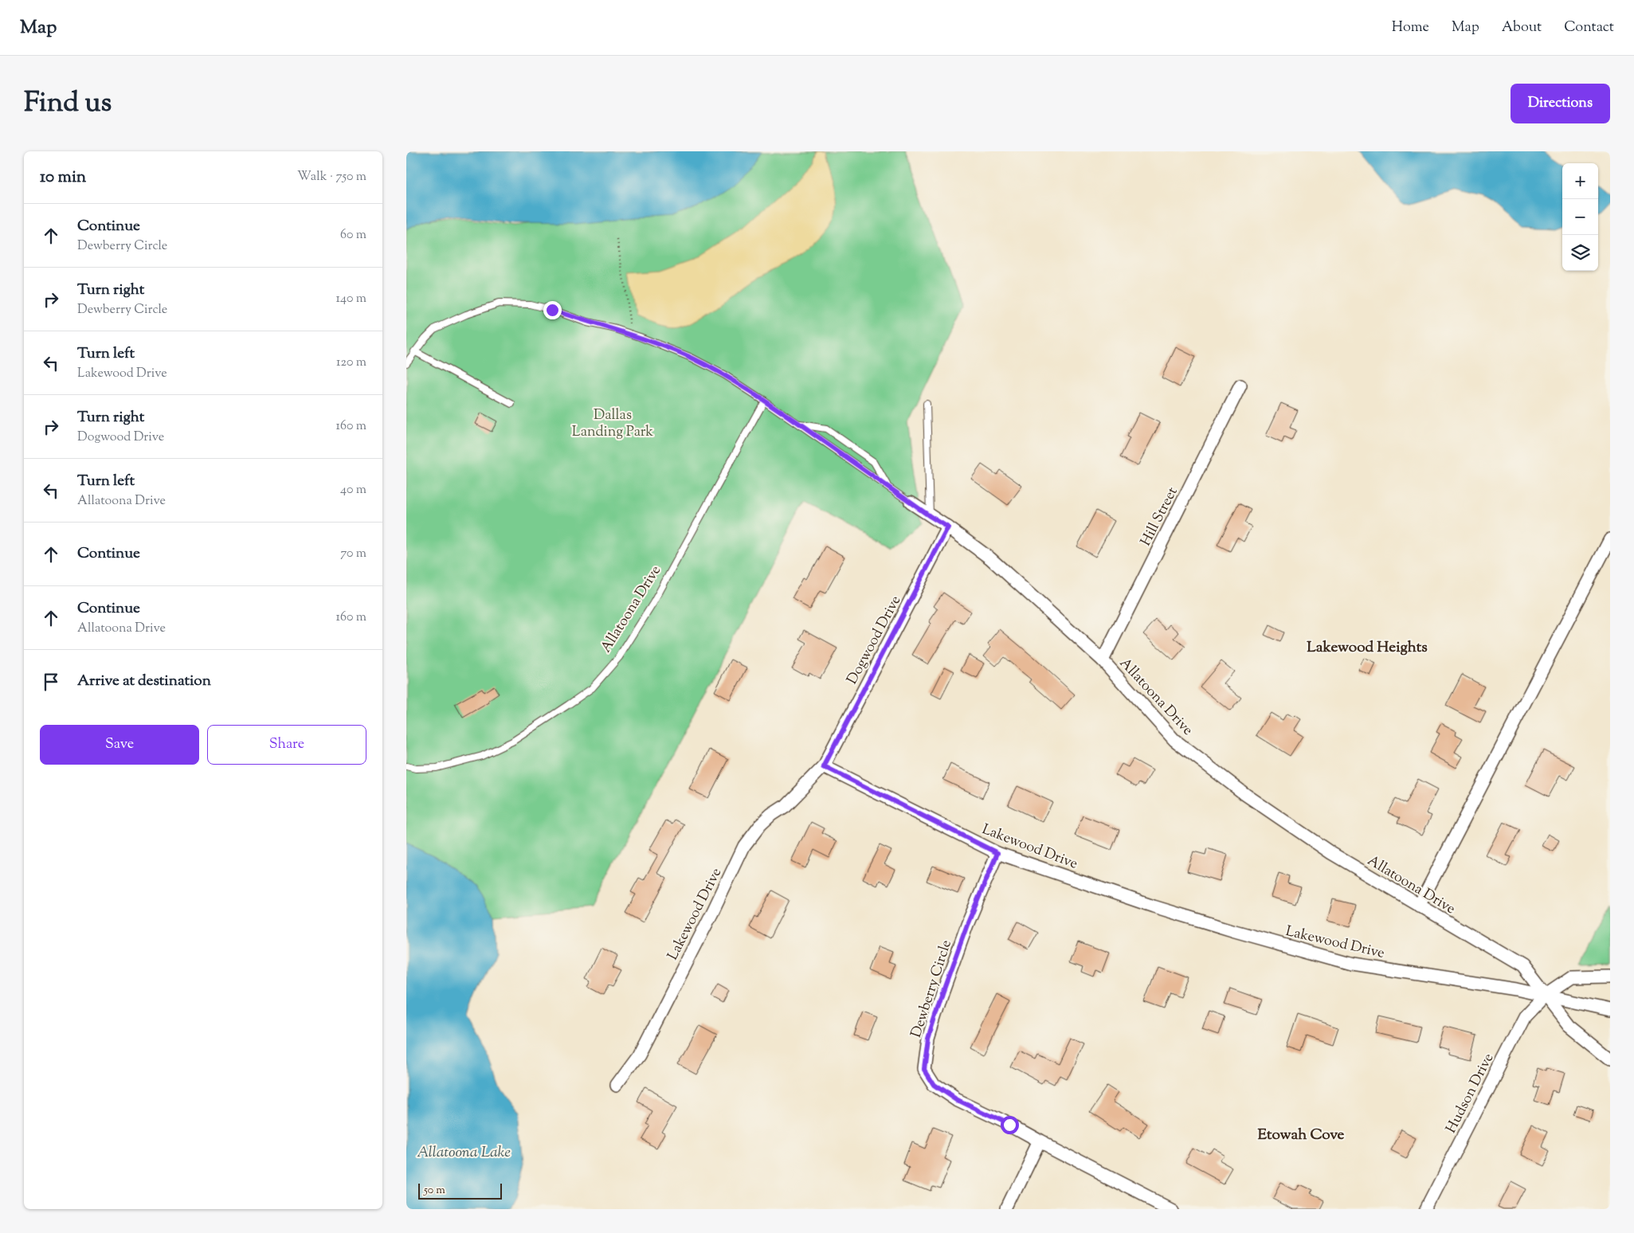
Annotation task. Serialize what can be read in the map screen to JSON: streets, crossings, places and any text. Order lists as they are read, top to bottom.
{
  "streets": {
    "street": [
      "Hill Street",
      "Allatoona Drive",
      "Dogwood Drive",
      "Lakewood Drive",
      "Dewberry Circle",
      "Hudson Drive"
    ]
  },
  "crossings": [
    ["Hill Street", "Allatoona Drive"],
    ["Allatoona Drive", "Dogwood Drive"],
    ["Allatoona Drive", "Lakewood Drive"],
    ["Allatoona Drive", "Hudson Drive"],
    ["Dogwood Drive", "Lakewood Drive"],
    ["Lakewood Drive", "Dewberry Circle"],
    ["Lakewood Drive", "Hudson Drive"]
  ],
  "districts": ["Lakewood Heights", "Etowah Cove"],
  "water": ["Allatoona Lake"],
  "parks": ["Dallas Landing Park"],
  "scale_bar": "50 m",
  "page": {
    "header": "Map",
    "nav": [
      "Home",
      "Map",
      "About",
      "Contact"
    ],
    "title": "Find us",
    "buttons": [
      "Directions",
      ["Save", "Share"]
    ],
    "heading": ["10 min", "Walk · 750 m"],
    "map_buttons": ["+", "−"],
    "list": [
      ["Continue", "Dewberry Circle", "60 m"],
      ["Turn right", "Dewberry Circle", "140 m"],
      ["Turn left", "Lakewood Drive", "120 m"],
      ["Turn right", "Dogwood Drive", "160 m"],
      ["Turn left", "Allatoona Drive", "40 m"],
      ["Continue", "70 m"],
      ["Continue", "Allatoona Drive", "160 m"],
      "Arrive at destination"
    ],
    "scale": "50 m"
  }
}
